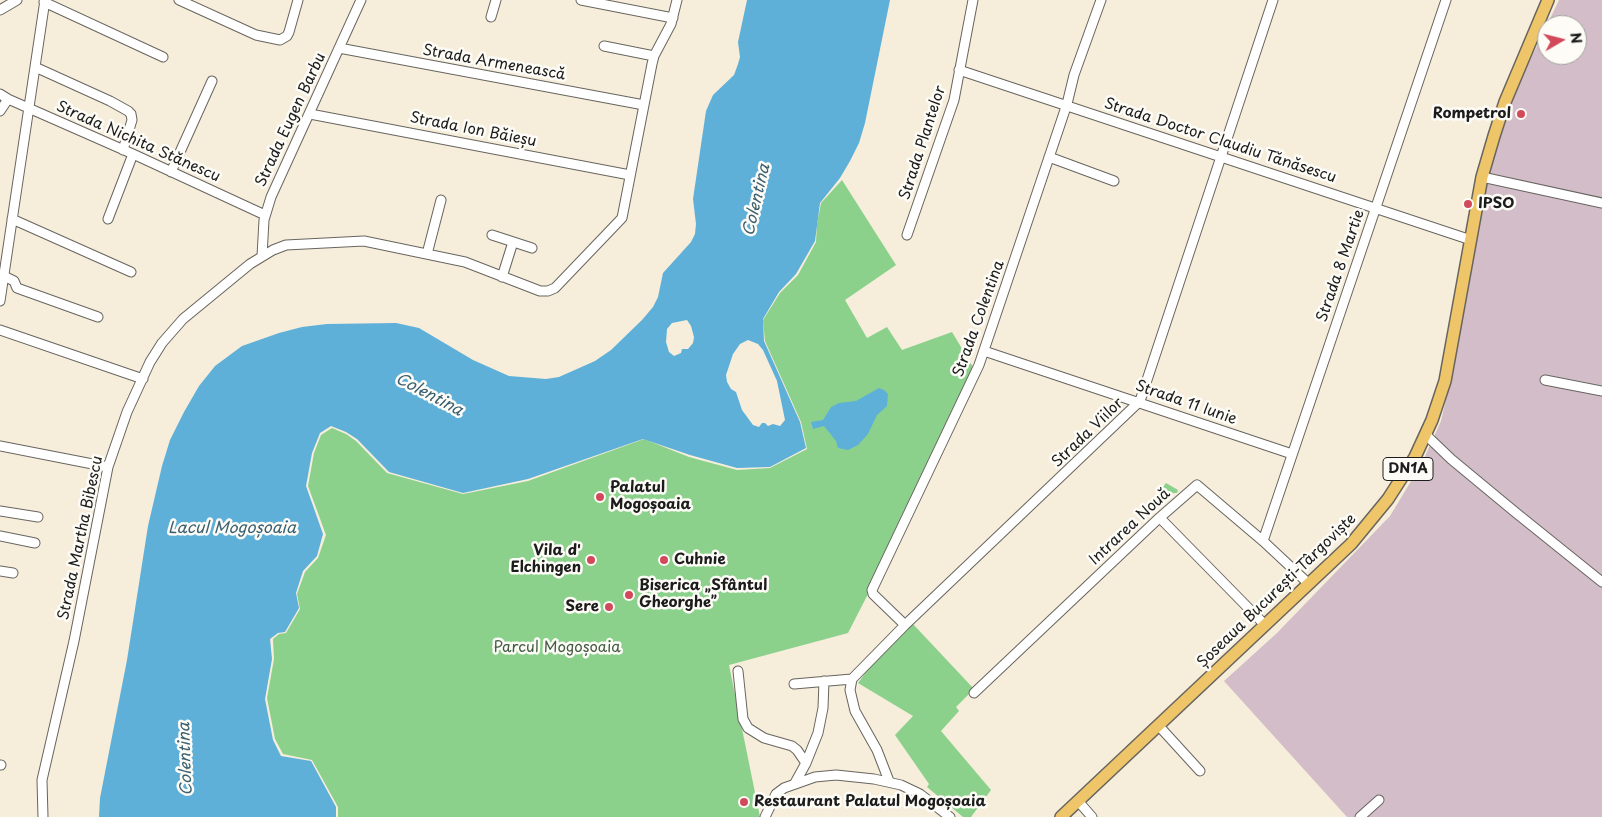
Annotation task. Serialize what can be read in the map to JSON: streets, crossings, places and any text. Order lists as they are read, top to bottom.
{
  "streets": {
    "main road": ["DN1A", "Șoseaua București-Târgoviște"],
    "street": [
      "Strada Armenească",
      "Strada Eugen Barbu",
      "Strada Ion Băieșu",
      "Strada Doctor Claudiu Tănăsescu",
      "Strada Nichita Stănescu",
      "Strada Plantelor",
      "Strada 8 Martie",
      "Strada Colentina",
      "Strada 11 Iunie",
      "Strada Viilor",
      "Intrarea Nouă",
      "Strada Martha Bibescu"
    ]
  },
  "crossings": [
    ["Strada Armenească", "Strada Eugen Barbu"],
    ["Strada Armenească", "Strada Martha Bibescu"],
    ["Strada Eugen Barbu", "Strada Ion Băieșu"],
    ["Strada Eugen Barbu", "Strada Nichita Stănescu"],
    ["Strada Eugen Barbu", "Strada Martha Bibescu"],
    ["Strada Ion Băieșu", "Strada Martha Bibescu"],
    ["Strada Doctor Claudiu Tănăsescu", "Strada Plantelor"],
    ["Strada Doctor Claudiu Tănăsescu", "Strada 8 Martie"],
    ["Strada Doctor Claudiu Tănăsescu", "Strada Colentina"],
    ["Strada Doctor Claudiu Tănăsescu", "Strada Viilor"],
    ["Strada Doctor Claudiu Tănăsescu", "Șoseaua București-Târgoviște"],
    ["Strada 8 Martie", "Strada 11 Iunie"],
    ["Strada 8 Martie", "Intrarea Nouă"],
    ["Strada Colentina", "Strada 11 Iunie"],
    ["Strada Colentina", "Strada Viilor"],
    ["Strada 11 Iunie", "Strada Viilor"],
    ["Intrarea Nouă", "Șoseaua București-Târgoviște"]
  ],
  "water": ["Colentina", "Lacul Mogoșoaia"],
  "parks": ["Parcul Mogoșoaia"],
  "places": [
    "Rompetrol",
    "IPSO",
    "Palatul Mogoșoaia",
    "Vila d' Elchingen",
    "Cuhnie",
    "Biserica „Sfântul Gheorghe”",
    "Sere",
    "Restaurant Palatul Mogoșoaia"
  ],
  "north": "right"
}
